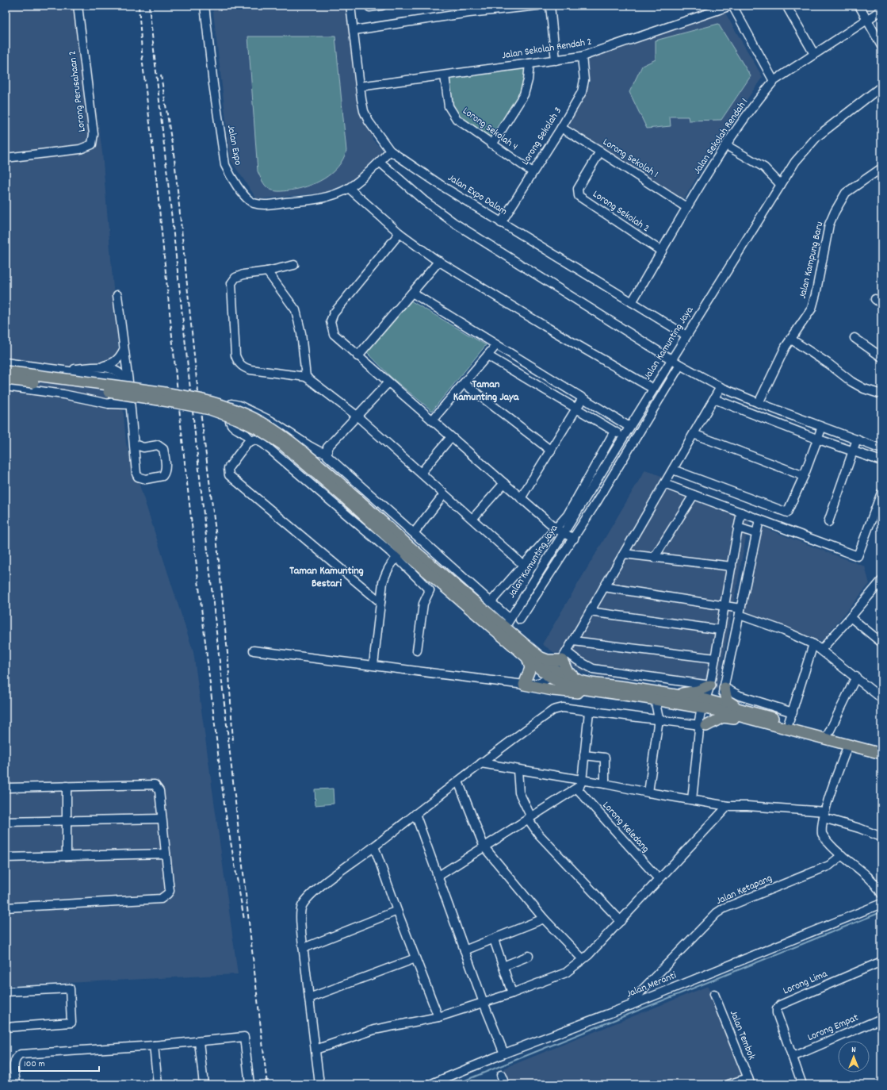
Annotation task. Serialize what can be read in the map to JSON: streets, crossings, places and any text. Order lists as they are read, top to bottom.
{
  "streets": {
    "street": [
      "Jalan Sekolah Rendah 2",
      "Lorong Perusahaan 2",
      "Lorong Sekolah 4",
      "Lorong Sekolah 3",
      "Jalan Sekolah Rendah 1",
      "Jalan Expo",
      "Lorong Sekolah 1",
      "Jalan Expo Dalam",
      "Lorong Sekolah 2",
      "Jalan Kampung Baru",
      "Jalan Kamunting Jaya",
      "Lorong Keledang",
      "Jalan Ketapang",
      "Lorong Lima",
      "Jalan Meranti",
      "Lorong Empat",
      "Jalan Tembok"
    ]
  },
  "crossings": [
    ["Jalan Sekolah Rendah 2", "Lorong Sekolah 4"],
    ["Jalan Sekolah Rendah 2", "Lorong Sekolah 3"],
    ["Jalan Sekolah Rendah 2", "Jalan Expo Dalam"],
    ["Lorong Sekolah 4", "Lorong Sekolah 3"],
    ["Lorong Sekolah 3", "Lorong Sekolah 1"],
    ["Lorong Sekolah 3", "Jalan Expo Dalam"],
    ["Jalan Sekolah Rendah 1", "Lorong Sekolah 1"],
    ["Jalan Sekolah Rendah 1", "Jalan Expo Dalam"],
    ["Jalan Sekolah Rendah 1", "Lorong Sekolah 2"],
    ["Jalan Expo", "Jalan Expo Dalam"],
    ["Lorong Sekolah 1", "Lorong Sekolah 2"],
    ["Jalan Expo Dalam", "Jalan Kamunting Jaya"],
    ["Jalan Ketapang", "Jalan Meranti"],
    ["Lorong Lima", "Lorong Empat"]
  ],
  "districts": ["Taman Kamunting Jaya", "Taman Kamunting Bestari"],
  "scale_bar": "100 m",
  "north": "top"
}
